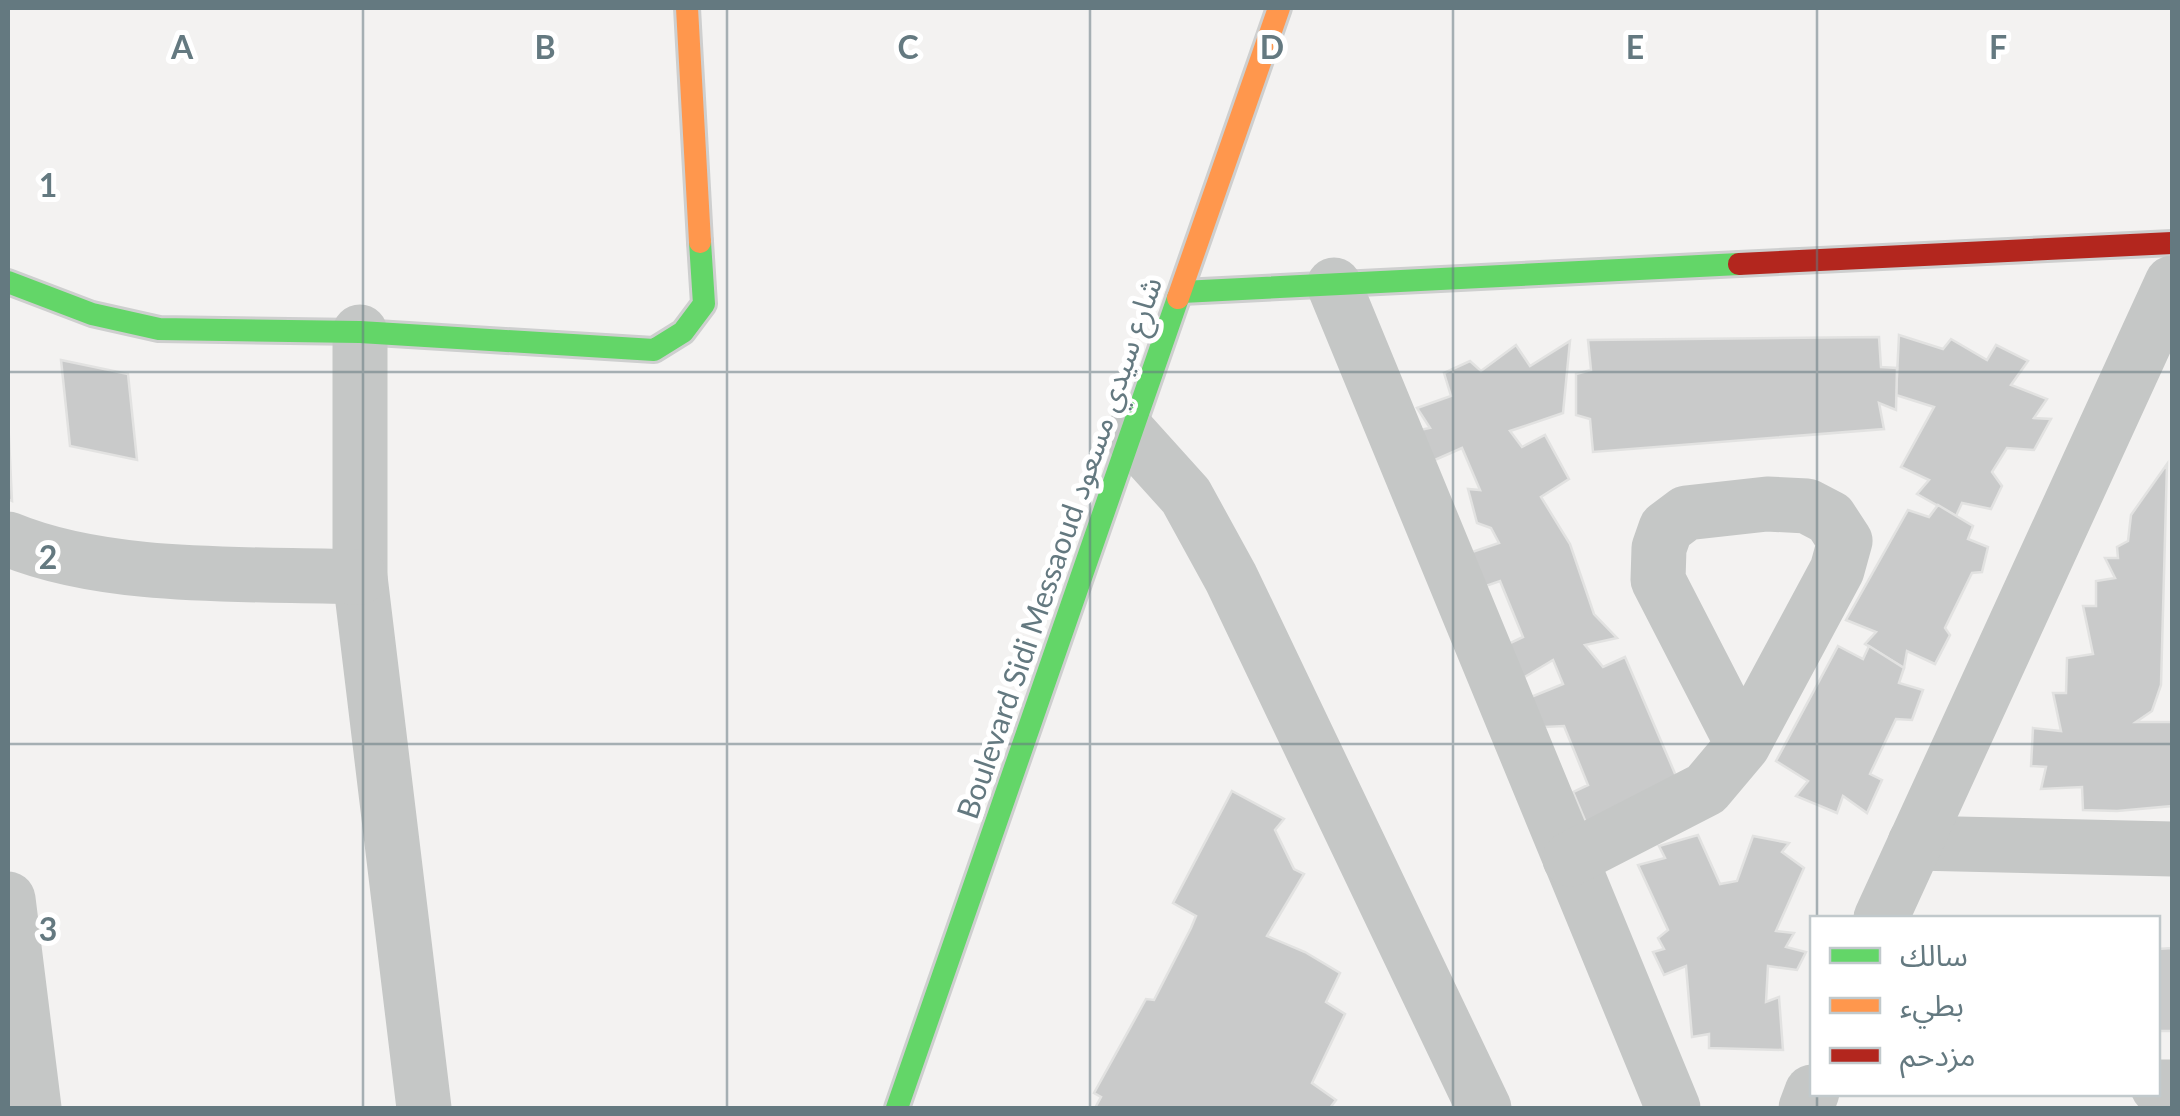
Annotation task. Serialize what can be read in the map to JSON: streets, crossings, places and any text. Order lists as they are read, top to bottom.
{
  "streets": {
    "street": ["Boulevard Sidi Messaoud شارع سيدي مسعود"]
  },
  "legend": ["سالك", "بطيء", "مزدحم"],
  "grid": {
    "columns": [
      "A",
      "B",
      "C",
      "D",
      "E",
      "F"
    ],
    "rows": ["1", "2", "3"]
  }
}
